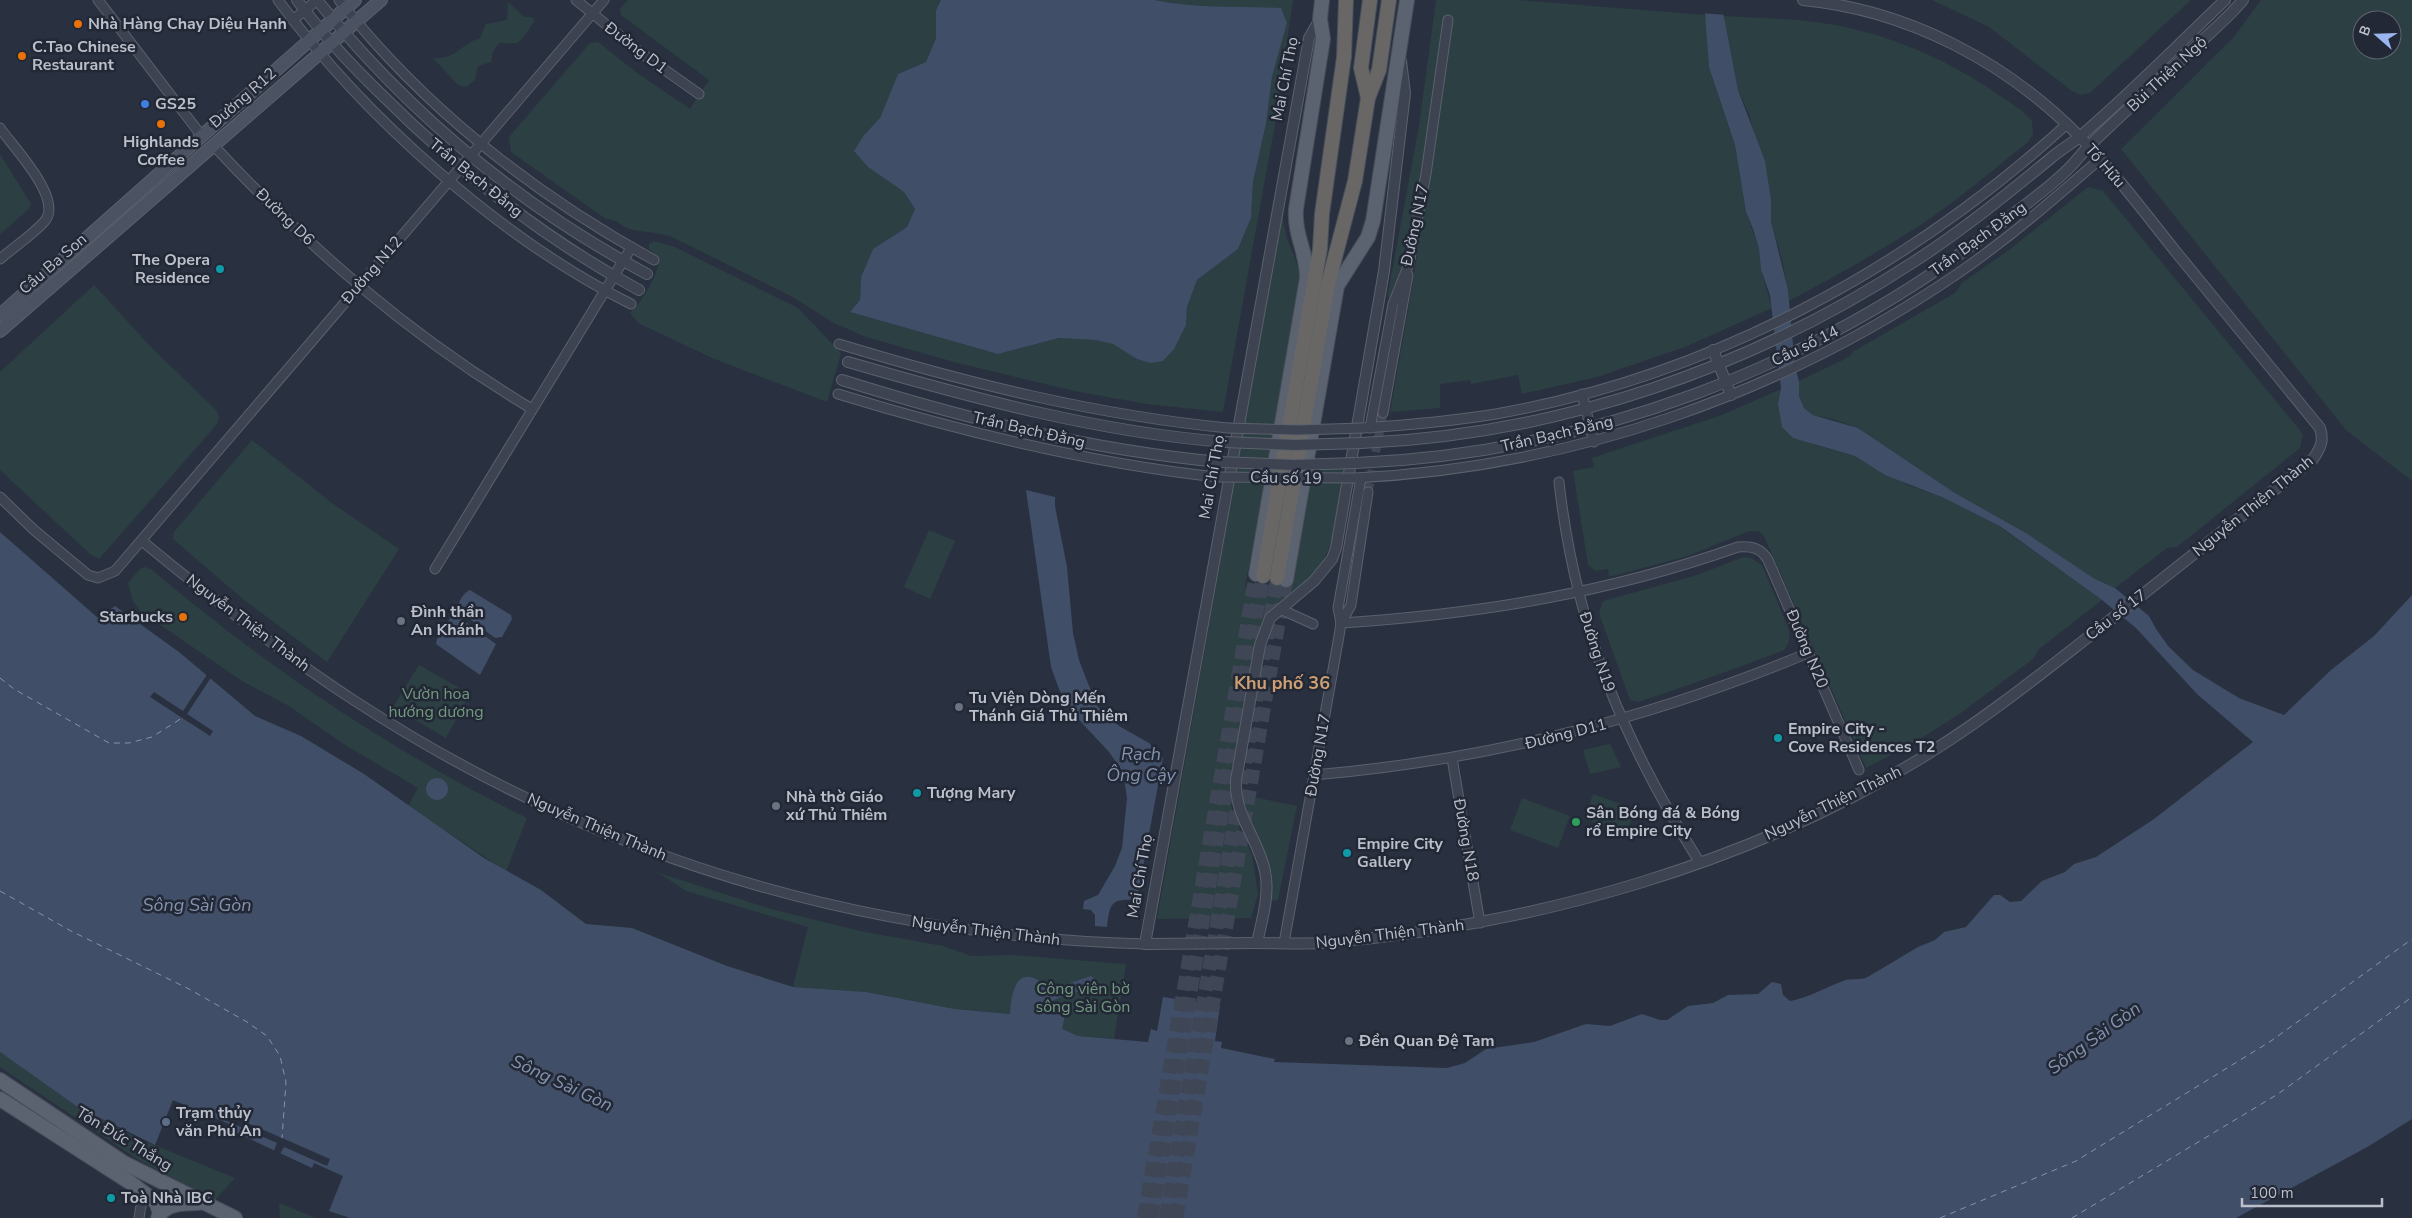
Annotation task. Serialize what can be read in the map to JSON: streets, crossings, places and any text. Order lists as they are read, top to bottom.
{
  "streets": {
    "highway": ["Mai Chí Thọ"],
    "main road": ["Đường R12", "Cầu Ba Son", "Tôn Đức Thắng"],
    "street": [
      "Đường D1",
      "Bùi Thiện Ngộ",
      "Tố Hữu",
      "Trần Bạch Đằng",
      "Đường D6",
      "Đường N17",
      "Đường N12",
      "Cầu số 14",
      "Cầu số 19",
      "Nguyễn Thiện Thành",
      "Cầu số 17",
      "Đường N20",
      "Đường N19",
      "Đường D11",
      "Đường N18"
    ]
  },
  "crossings": [
    ["Đường D1", "Đường N12"],
    ["Bùi Thiện Ngộ", "Tố Hữu"],
    ["Bùi Thiện Ngộ", "Trần Bạch Đằng"],
    ["Mai Chí Thọ", "Nguyễn Thiện Thành"],
    ["Đường R12", "Trần Bạch Đằng"],
    ["Đường R12", "Đường D6"],
    ["Đường R12", "Cầu Ba Son"],
    ["Tố Hữu", "Trần Bạch Đằng"],
    ["Tố Hữu", "Cầu số 14"],
    ["Tố Hữu", "Nguyễn Thiện Thành"],
    ["Trần Bạch Đằng", "Đường N12"],
    ["Trần Bạch Đằng", "Cầu số 14"],
    ["Trần Bạch Đằng", "Cầu số 19"],
    ["Đường D6", "Đường N12"],
    ["Đường N17", "Cầu số 14"],
    ["Đường N17", "Cầu số 19"],
    ["Đường N17", "Nguyễn Thiện Thành"],
    ["Đường N17", "Đường D11"],
    ["Đường N12", "Nguyễn Thiện Thành"],
    ["Cầu số 14", "Cầu số 19"],
    ["Nguyễn Thiện Thành", "Cầu số 17"],
    ["Nguyễn Thiện Thành", "Đường N19"],
    ["Nguyễn Thiện Thành", "Đường N18"],
    ["Đường N20", "Đường N19"],
    ["Đường N20", "Đường D11"],
    ["Đường N19", "Đường D11"],
    ["Đường D11", "Đường N18"]
  ],
  "districts": ["Khu phố 36"],
  "water": ["Rạch Ông Cậy", "Sông Sài Gòn"],
  "parks": ["Vườn hoa hướng dương", "Công viên bờ sông Sài Gòn"],
  "places": [
    "Nhà Hàng Chay Diệu Hạnh",
    "C.Tao Chinese Restaurant",
    "GS25",
    "Highlands Coffee",
    "The Opera Residence",
    "Starbucks",
    "Đình thần An Khánh",
    "Tu Viện Dòng Mến Thánh Giá Thủ Thiêm",
    "Empire City - Cove Residences T2",
    "Tượng Mary",
    "Nhà thờ Giáo xứ Thủ Thiêm",
    "Sân Bóng đá & Bóng rổ Empire City",
    "Empire City Gallery",
    "Đền Quan Đệ Tam",
    "Trạm thủy văn Phú An",
    "Toà Nhà IBC"
  ],
  "scale_bar": "100 m",
  "north": "left"
}
